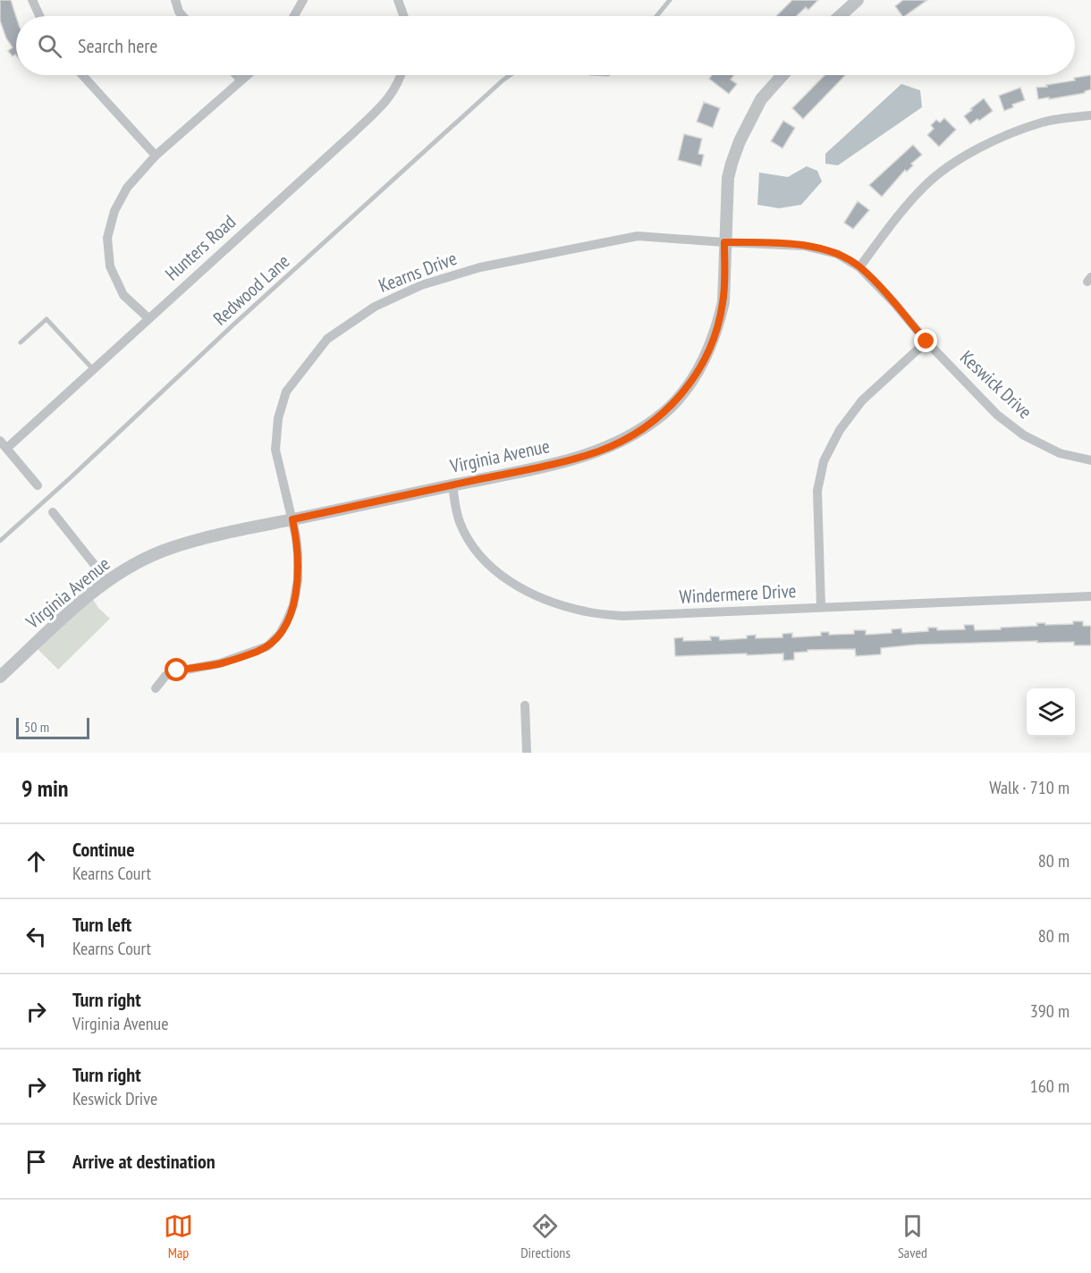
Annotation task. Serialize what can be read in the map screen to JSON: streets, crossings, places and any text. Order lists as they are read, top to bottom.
{
  "streets": {
    "street": [
      "Hunters Road",
      "Kearns Drive",
      "Keswick Drive",
      "Virginia Avenue",
      "Windermere Drive"
    ],
    "lane": ["Redwood Lane"]
  },
  "crossings": [
    ["Kearns Drive", "Keswick Drive"],
    ["Kearns Drive", "Virginia Avenue"],
    ["Keswick Drive", "Virginia Avenue"],
    ["Virginia Avenue", "Windermere Drive"]
  ],
  "scale_bar": "50 m",
  "page": {
    "search": "Search here",
    "scale": "50 m",
    "heading": ["9 min", "Walk · 710 m"],
    "list": [
      ["Continue", "Kearns Court", "80 m"],
      ["Turn left", "Kearns Court", "80 m"],
      ["Turn right", "Virginia Avenue", "390 m"],
      ["Turn right", "Keswick Drive", "160 m"],
      "Arrive at destination"
    ],
    "nav": ["Map", "Directions", "Saved"]
  }
}
